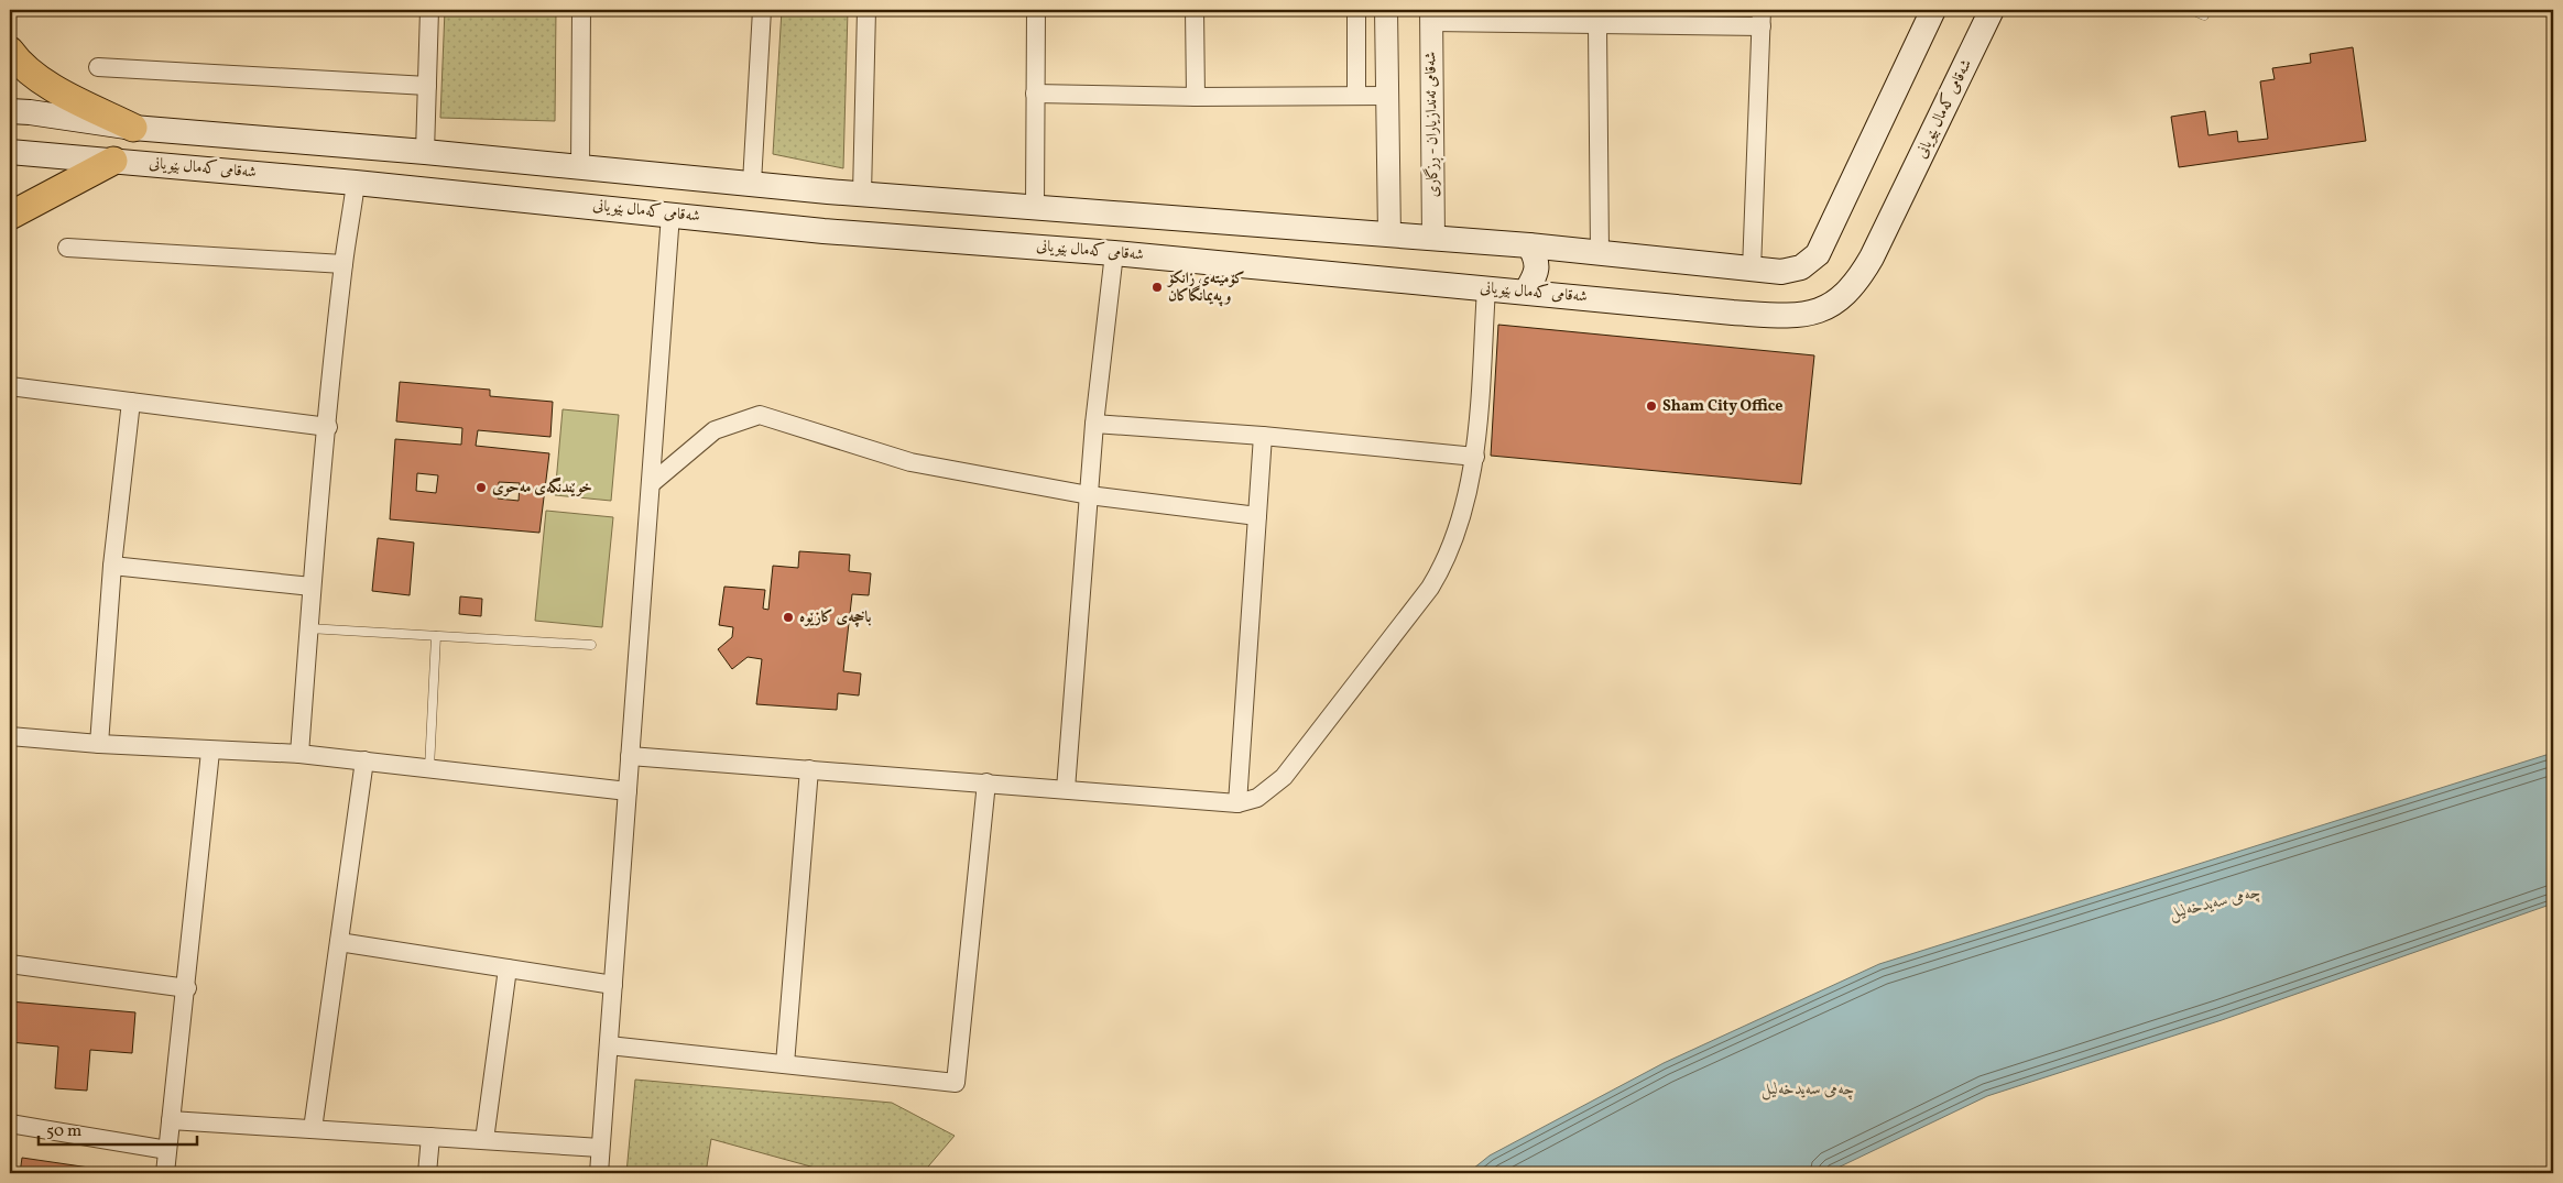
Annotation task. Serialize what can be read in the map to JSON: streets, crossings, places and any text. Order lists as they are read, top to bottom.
{
  "streets": {
    "main road": ["شەقامی کەمال بێویانی"],
    "street": ["شەقامی ئەندازیاران - ڕزگاری"]
  },
  "water": ["چەمی سەیدخەلیل"],
  "places": [
    "کۆمیتەی زانکۆ و پەیمانگاکان",
    "Sham City Office",
    "خوێندنگەی مەحوی",
    "باخچەی کازێوە"
  ],
  "scale_bar": "50 m"
}
